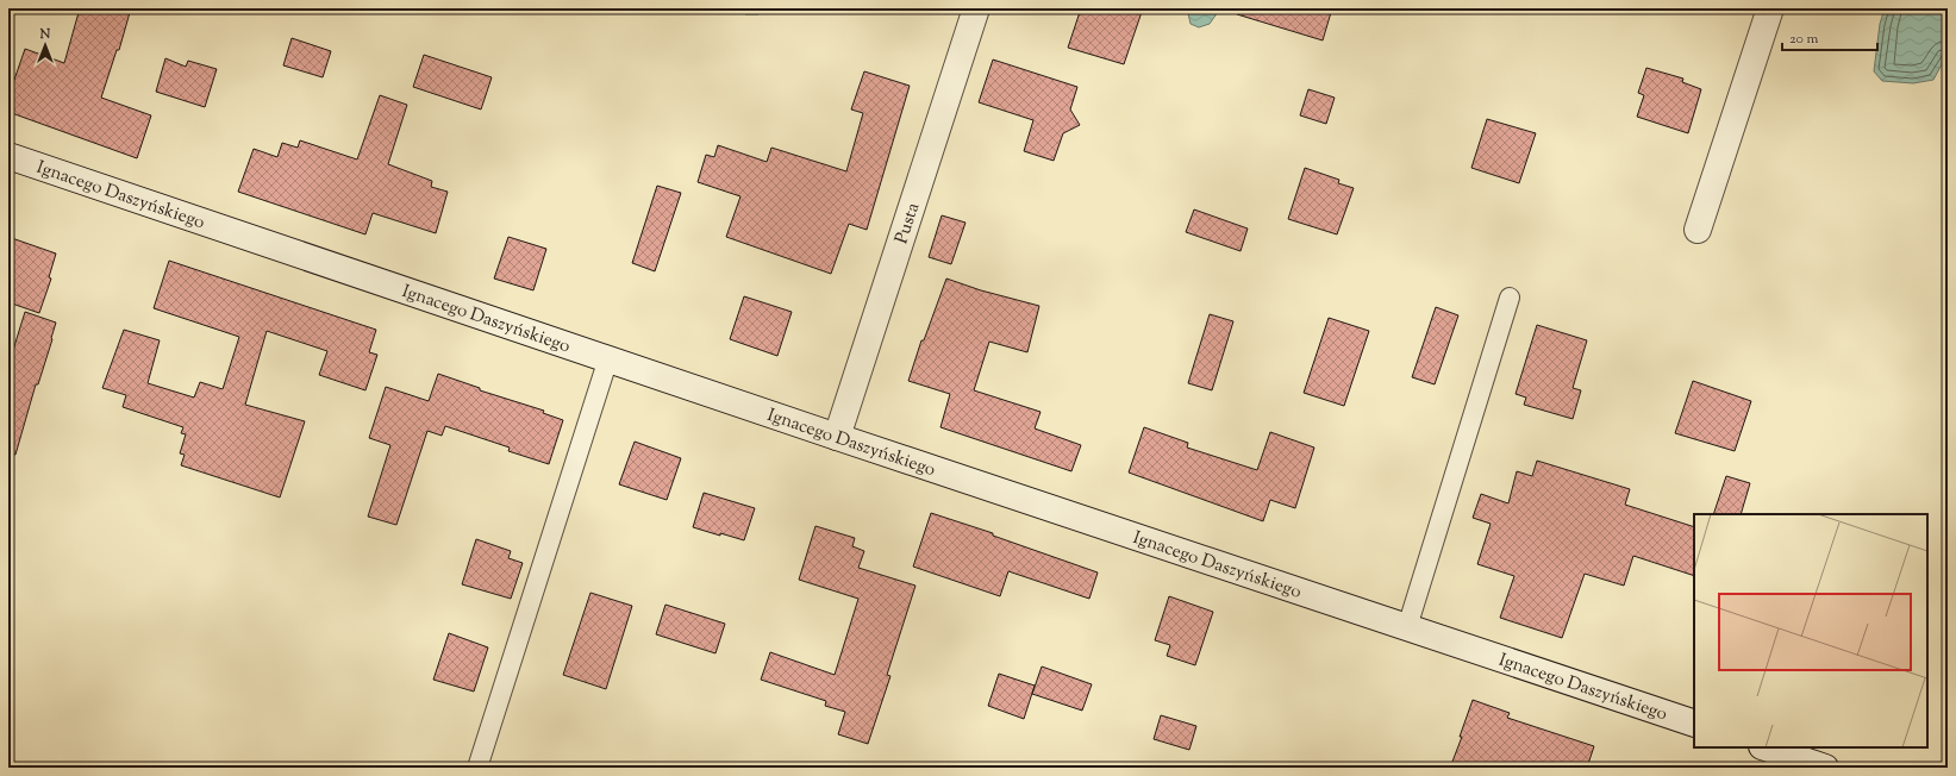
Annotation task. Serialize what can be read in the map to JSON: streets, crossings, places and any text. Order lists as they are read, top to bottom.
{
  "streets": {
    "street": ["Ignacego Daszyńskiego", "Pusta"]
  },
  "crossings": [
    ["Ignacego Daszyńskiego", "Pusta"]
  ],
  "scale_bar": "20 m",
  "north": "top"
}
